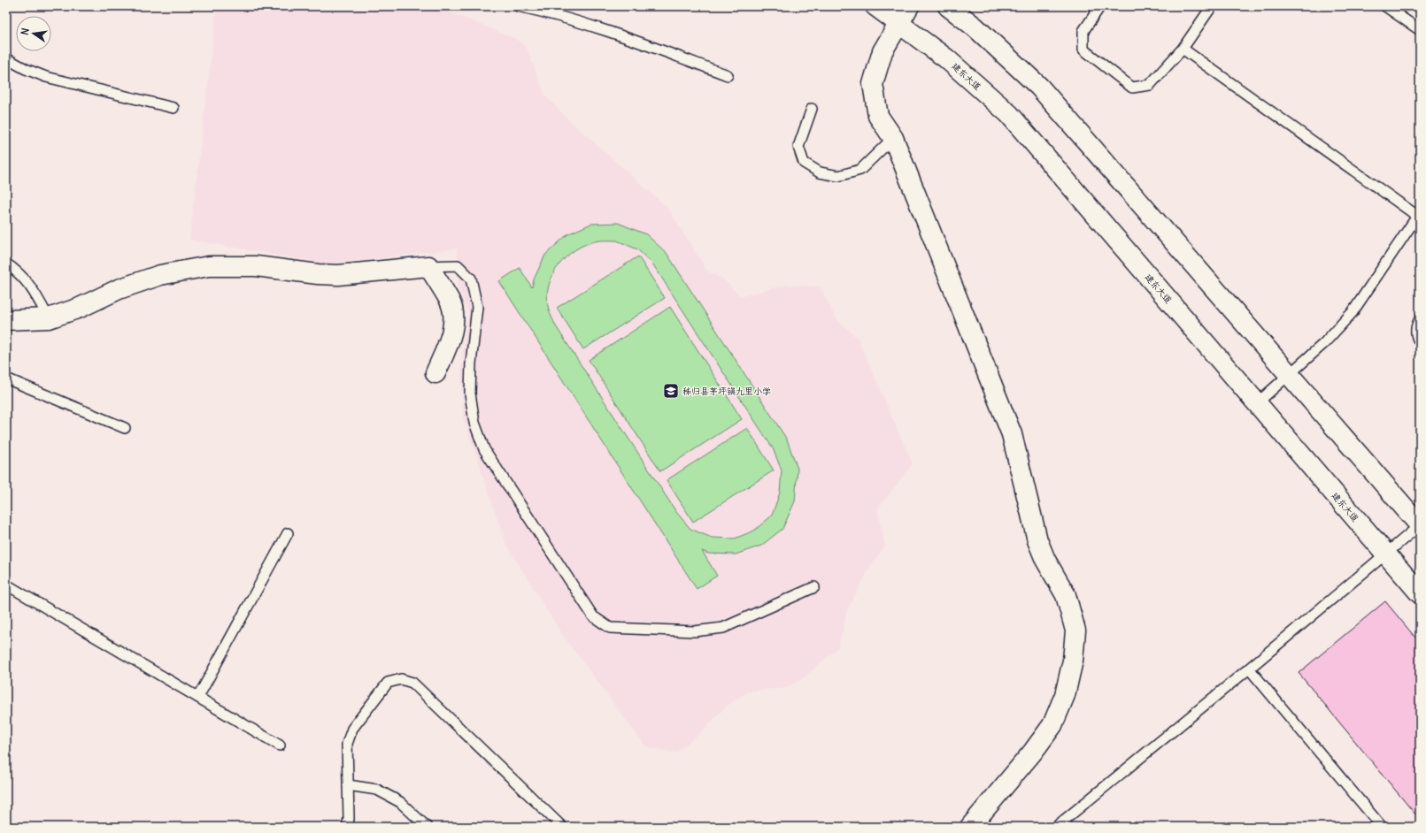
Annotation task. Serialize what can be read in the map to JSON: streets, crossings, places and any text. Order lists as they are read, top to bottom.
{
  "streets": {
    "main road": ["建东大道"]
  },
  "places": {
    "school or university": ["秭归县茅坪镇九里小学"]
  },
  "north": "left"
}
